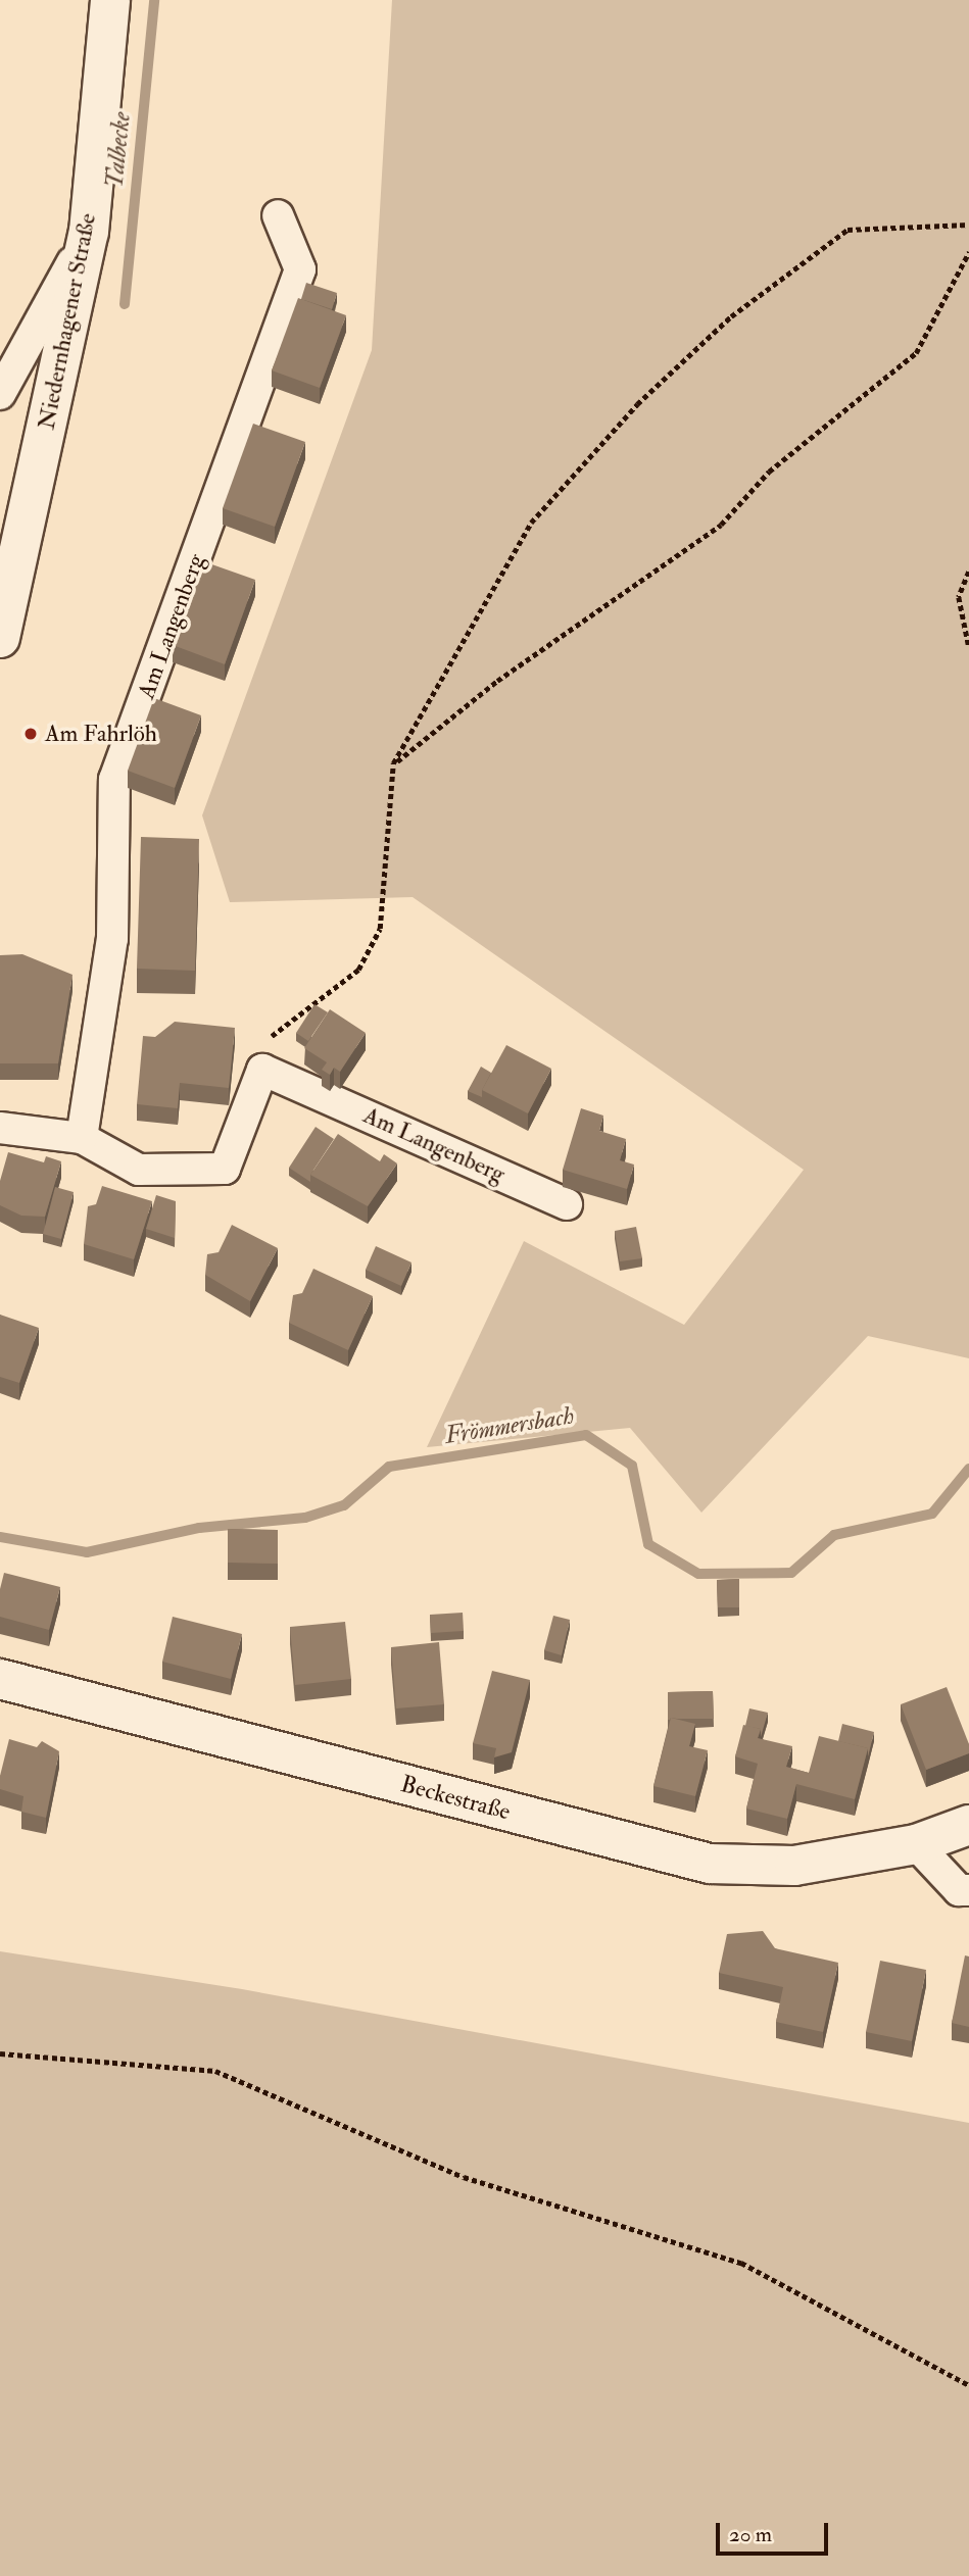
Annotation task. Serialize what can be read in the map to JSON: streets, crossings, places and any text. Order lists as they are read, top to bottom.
{
  "streets": {
    "main road": ["Niedernhagener Straße", "Beckestraße"],
    "street": ["Am Langenberg"]
  },
  "water": ["Talbecke", "Frömmersbach"],
  "places": ["Am Fahrlöh"],
  "scale_bar": "20 m"
}
